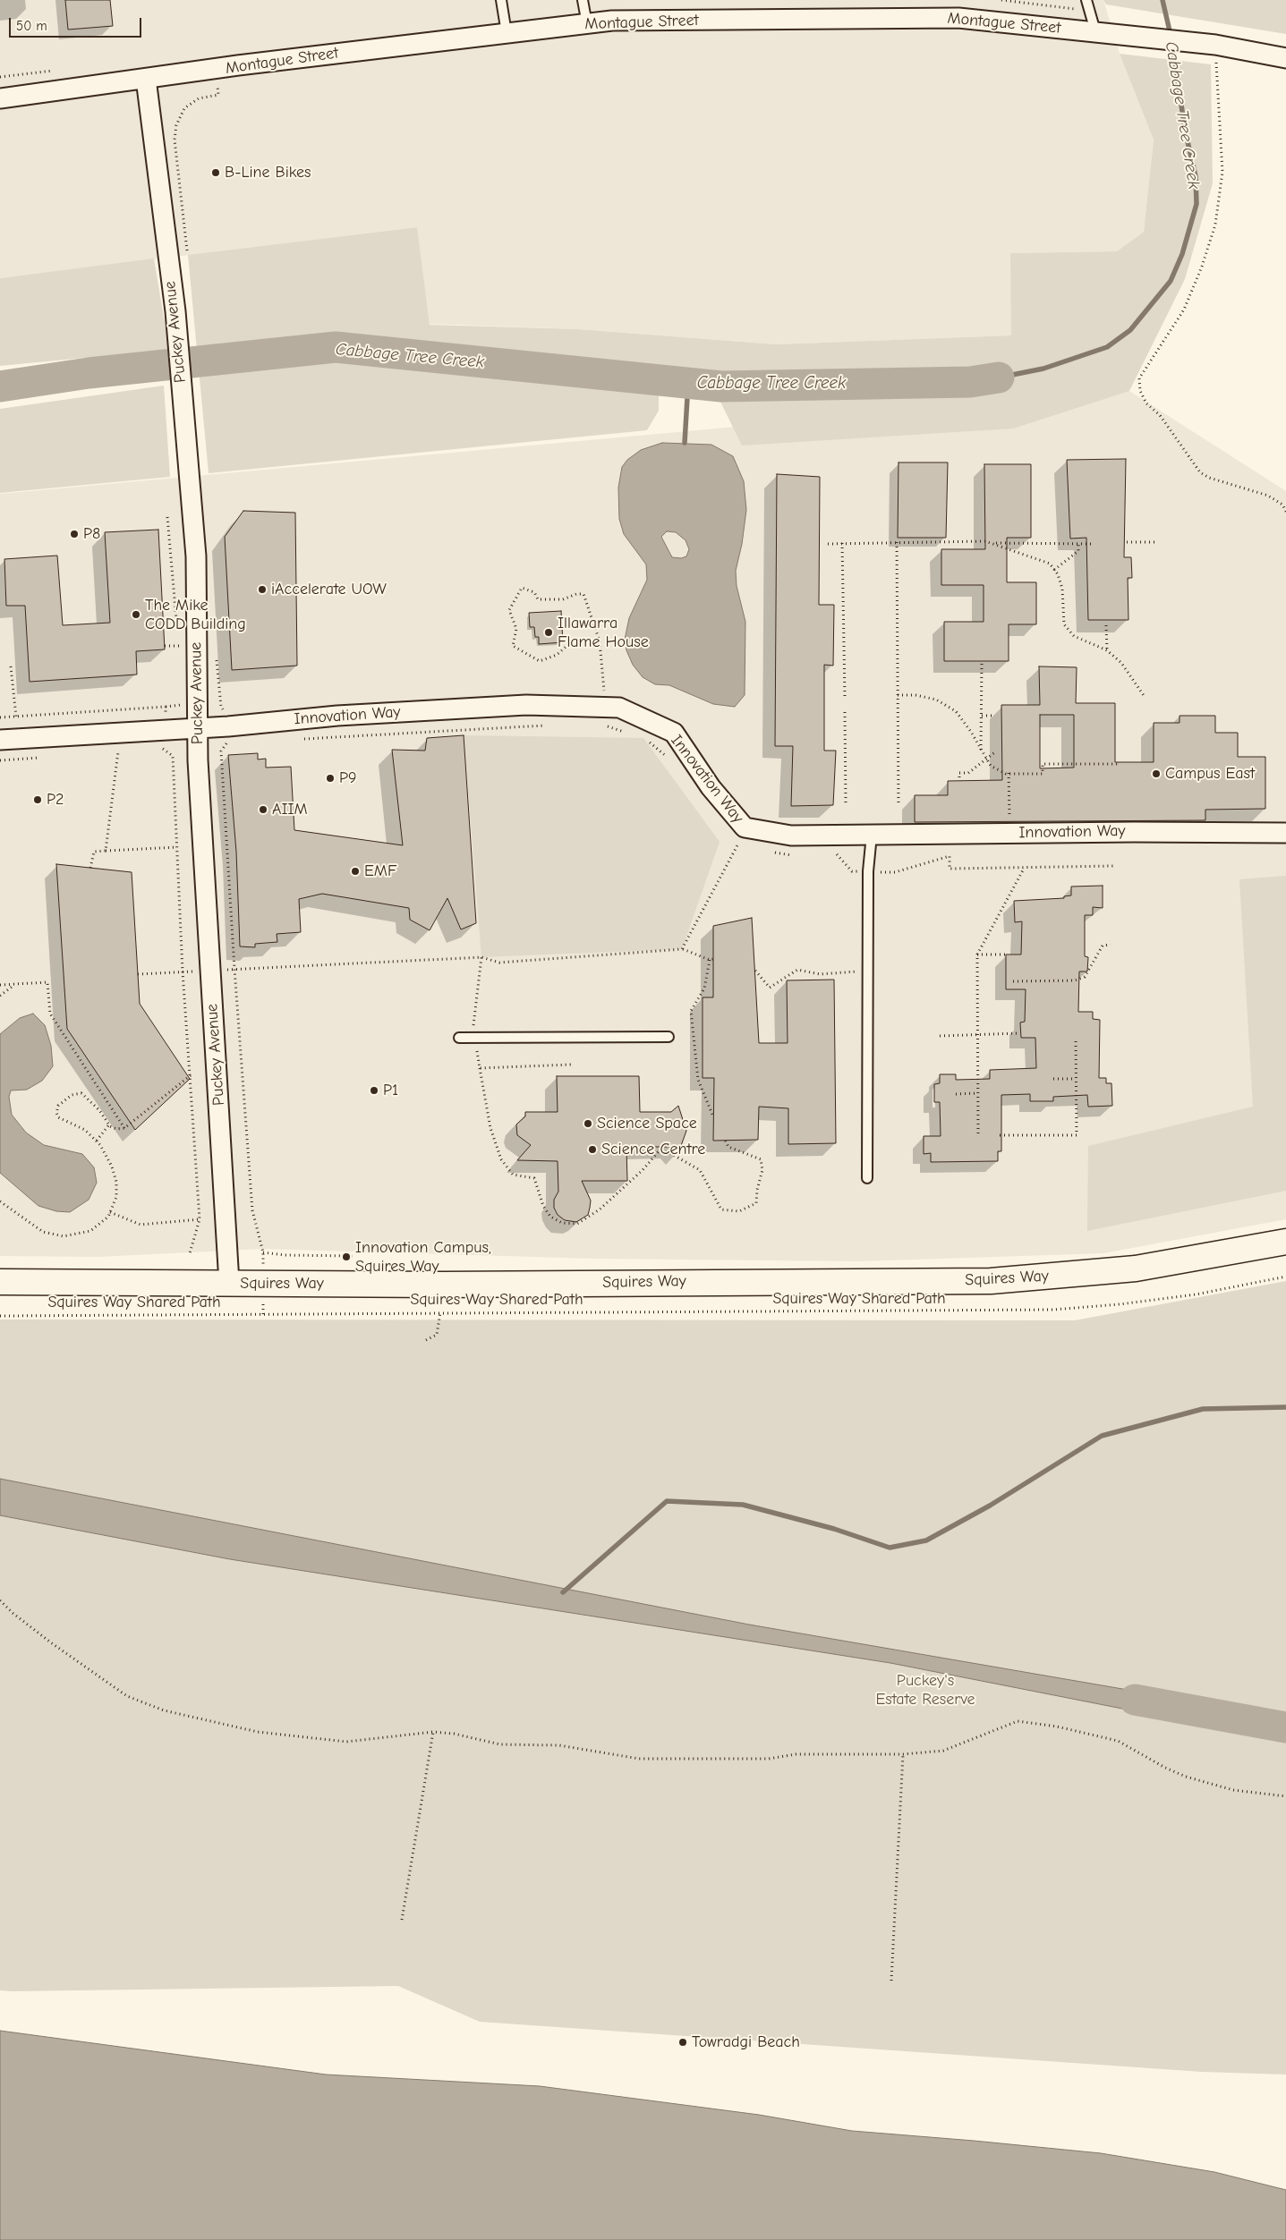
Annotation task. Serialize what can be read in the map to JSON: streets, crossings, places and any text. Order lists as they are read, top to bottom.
{
  "streets": {
    "main road": ["Squires Way"],
    "street": ["Montague Street", "Puckey Avenue", "Innovation Way"],
    "path": ["Squires Way Shared Path"]
  },
  "crossings": [
    ["Montague Street", "Puckey Avenue"],
    ["Puckey Avenue", "Innovation Way"],
    ["Puckey Avenue", "Squires Way"]
  ],
  "water": ["Cabbage Tree Creek"],
  "parks": ["Puckey's Estate Reserve"],
  "places": [
    "B-Line Bikes",
    "P8",
    "iAccelerate UOW",
    "The Mike CODD Building",
    "Illawarra Flame House",
    "Campus East",
    "P9",
    "P2",
    "AIIM",
    "EMF",
    "P1",
    "Science Space",
    "Science Centre",
    "Innovation Campus, Squires Way",
    "Towradgi Beach"
  ],
  "scale_bar": "50 m"
}
